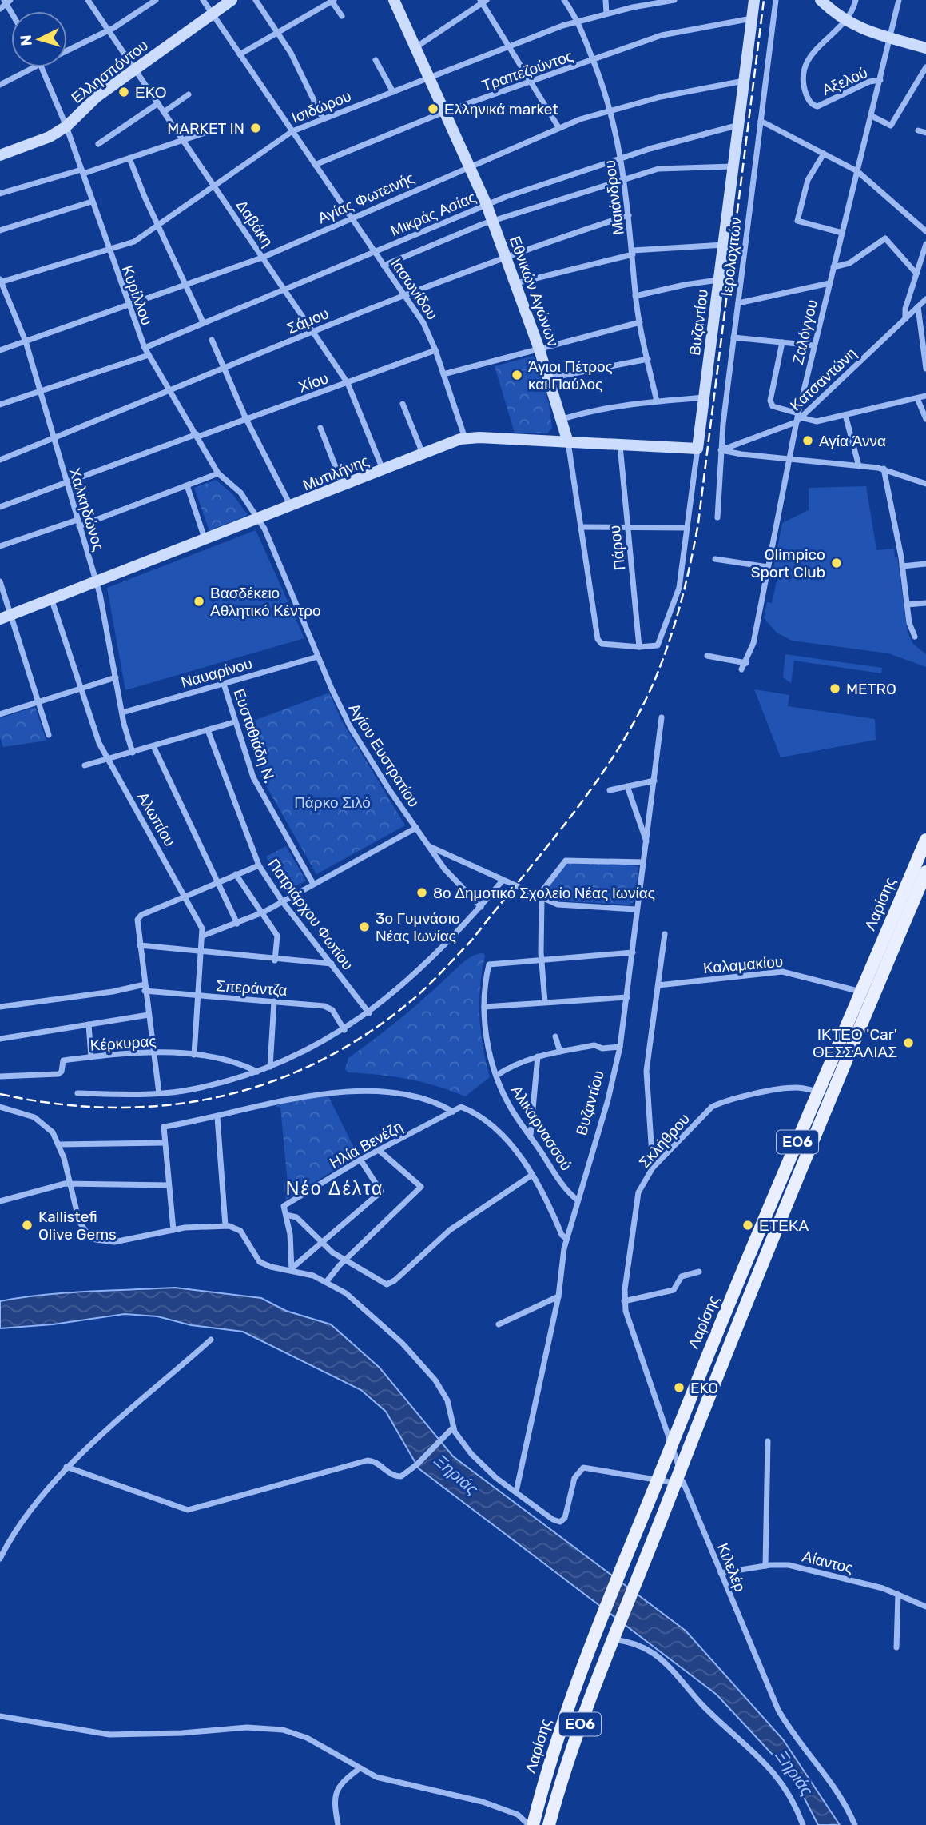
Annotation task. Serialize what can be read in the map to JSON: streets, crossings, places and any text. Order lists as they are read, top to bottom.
{
  "streets": {
    "main road": ["Λαρίσης", "ΕΟ6"],
    "street": [
      "Τραπεζούντος",
      "Ελλησπόντου",
      "Αξελού",
      "Ισιδώρου",
      "Αγίας Φωτεινής",
      "Μαιάνδρου",
      "Μικράς Ασίας",
      "Δαβάκη",
      "Ιερολοχιτών",
      "Ιασωνίδου",
      "Εθνικών Αγώνων",
      "Κυρίλλου",
      "Σάμου",
      "Βυζαντίου",
      "Ζαλόγγου",
      "Κατσαντώνη",
      "Χίου",
      "Μυτιλήνης",
      "Χαλκηδώνος",
      "Πάρου",
      "Ναυαρίνου",
      "Ευσταθιάδη Ν.",
      "Αγίου Ευστρατίου",
      "Αλωπίου",
      "Πατριάρχου Φωτίου",
      "Καλαμακίου",
      "Σπεράντζα",
      "Κέρκυρας",
      "Αλικαρνασσού",
      "Σκλήθρου",
      "Ηλία Βενέζη",
      "Αίαντος",
      "Κιλελέρ"
    ]
  },
  "crossings": [
    ["Τραπεζούντος", "Μαιάνδρου"],
    ["Τραπεζούντος", "Ιασωνίδου"],
    ["Τραπεζούντος", "Εθνικών Αγώνων"],
    ["Τραπεζούντος", "Βυζαντίου"],
    ["Ελλησπόντου", "Δαβάκη"],
    ["Ελλησπόντου", "Ιασωνίδου"],
    ["Ελλησπόντου", "Κυρίλλου"],
    ["Αξελού", "Ζαλόγγου"],
    ["Ισιδώρου", "Μαιάνδρου"],
    ["Ισιδώρου", "Δαβάκη"],
    ["Ισιδώρου", "Ιασωνίδου"],
    ["Ισιδώρου", "Εθνικών Αγώνων"],
    ["Ισιδώρου", "Κυρίλλου"],
    ["Ισιδώρου", "Χαλκηδώνος"],
    ["Αγίας Φωτεινής", "Μαιάνδρου"],
    ["Αγίας Φωτεινής", "Δαβάκη"],
    ["Αγίας Φωτεινής", "Ιασωνίδου"],
    ["Αγίας Φωτεινής", "Εθνικών Αγώνων"],
    ["Αγίας Φωτεινής", "Κυρίλλου"],
    ["Αγίας Φωτεινής", "Βυζαντίου"],
    ["Αγίας Φωτεινής", "Χαλκηδώνος"],
    ["Μαιάνδρου", "Μικράς Ασίας"],
    ["Μαιάνδρου", "Σάμου"],
    ["Μικράς Ασίας", "Δαβάκη"],
    ["Μικράς Ασίας", "Ιασωνίδου"],
    ["Μικράς Ασίας", "Εθνικών Αγώνων"],
    ["Μικράς Ασίας", "Κυρίλλου"],
    ["Μικράς Ασίας", "Βυζαντίου"],
    ["Δαβάκη", "Σάμου"],
    ["Δαβάκη", "Χίου"],
    ["Δαβάκη", "Μυτιλήνης"],
    ["Ιερολοχιτών", "Κατσαντώνη"],
    ["Ιασωνίδου", "Σάμου"],
    ["Ιασωνίδου", "Χίου"],
    ["Ιασωνίδου", "Μυτιλήνης"],
    ["Εθνικών Αγώνων", "Σάμου"],
    ["Εθνικών Αγώνων", "Βυζαντίου"],
    ["Εθνικών Αγώνων", "Μυτιλήνης"],
    ["Εθνικών Αγώνων", "Πάρου"],
    ["Κυρίλλου", "Σάμου"],
    ["Κυρίλλου", "Χίου"],
    ["Κυρίλλου", "Μυτιλήνης"],
    ["Κυρίλλου", "Αγίου Ευστρατίου"],
    ["Σάμου", "Χαλκηδώνος"],
    ["Βυζαντίου", "Μυτιλήνης"],
    ["Βυζαντίου", "Πάρου"],
    ["Βυζαντίου", "Αλικαρνασσού"],
    ["Ζαλόγγου", "Κατσαντώνη"],
    ["Χίου", "Χαλκηδώνος"],
    ["Μυτιλήνης", "Χαλκηδώνος"],
    ["Μυτιλήνης", "Πάρου"],
    ["Μυτιλήνης", "Αγίου Ευστρατίου"],
    ["Μυτιλήνης", "Αλωπίου"],
    ["Χαλκηδώνος", "Ναυαρίνου"],
    ["Ναυαρίνου", "Ευσταθιάδη Ν."],
    ["Ναυαρίνου", "Αγίου Ευστρατίου"],
    ["Αλωπίου", "Σπεράντζα"],
    ["Αλωπίου", "Κέρκυρας"],
    ["Λαρίσης", "Καλαμακίου"],
    ["Λαρίσης", "Σκλήθρου"],
    ["Λαρίσης", "Κιλελέρ"],
    ["Σκλήθρου", "Κιλελέρ"],
    ["Αίαντος", "Κιλελέρ"]
  ],
  "districts": ["Νέο Δέλτα"],
  "water": ["Ξηριάς"],
  "parks": ["Πάρκο Σιλό"],
  "places": [
    "ΕΚΟ",
    "Ελληνικά market",
    "MARKET IN",
    "Άγιοι Πέτρος και Παύλος",
    "Αγία Άννα",
    "Olimpico Sport Club",
    "Βασδέκειο Αθλητικό Κέντρο",
    "METRO",
    "8ο Δημοτικό Σχολείο Νέας Ιωνίας",
    "3ο Γυμνάσιο Νέας Ιωνίας",
    "ΙΚΤΕΟ 'Car' ΘΕΣΣΑΛΙΑΣ",
    "Kallistefi Olive Gems",
    "ΕΤΕΚΑ",
    "EKO"
  ],
  "north": "left"
}
